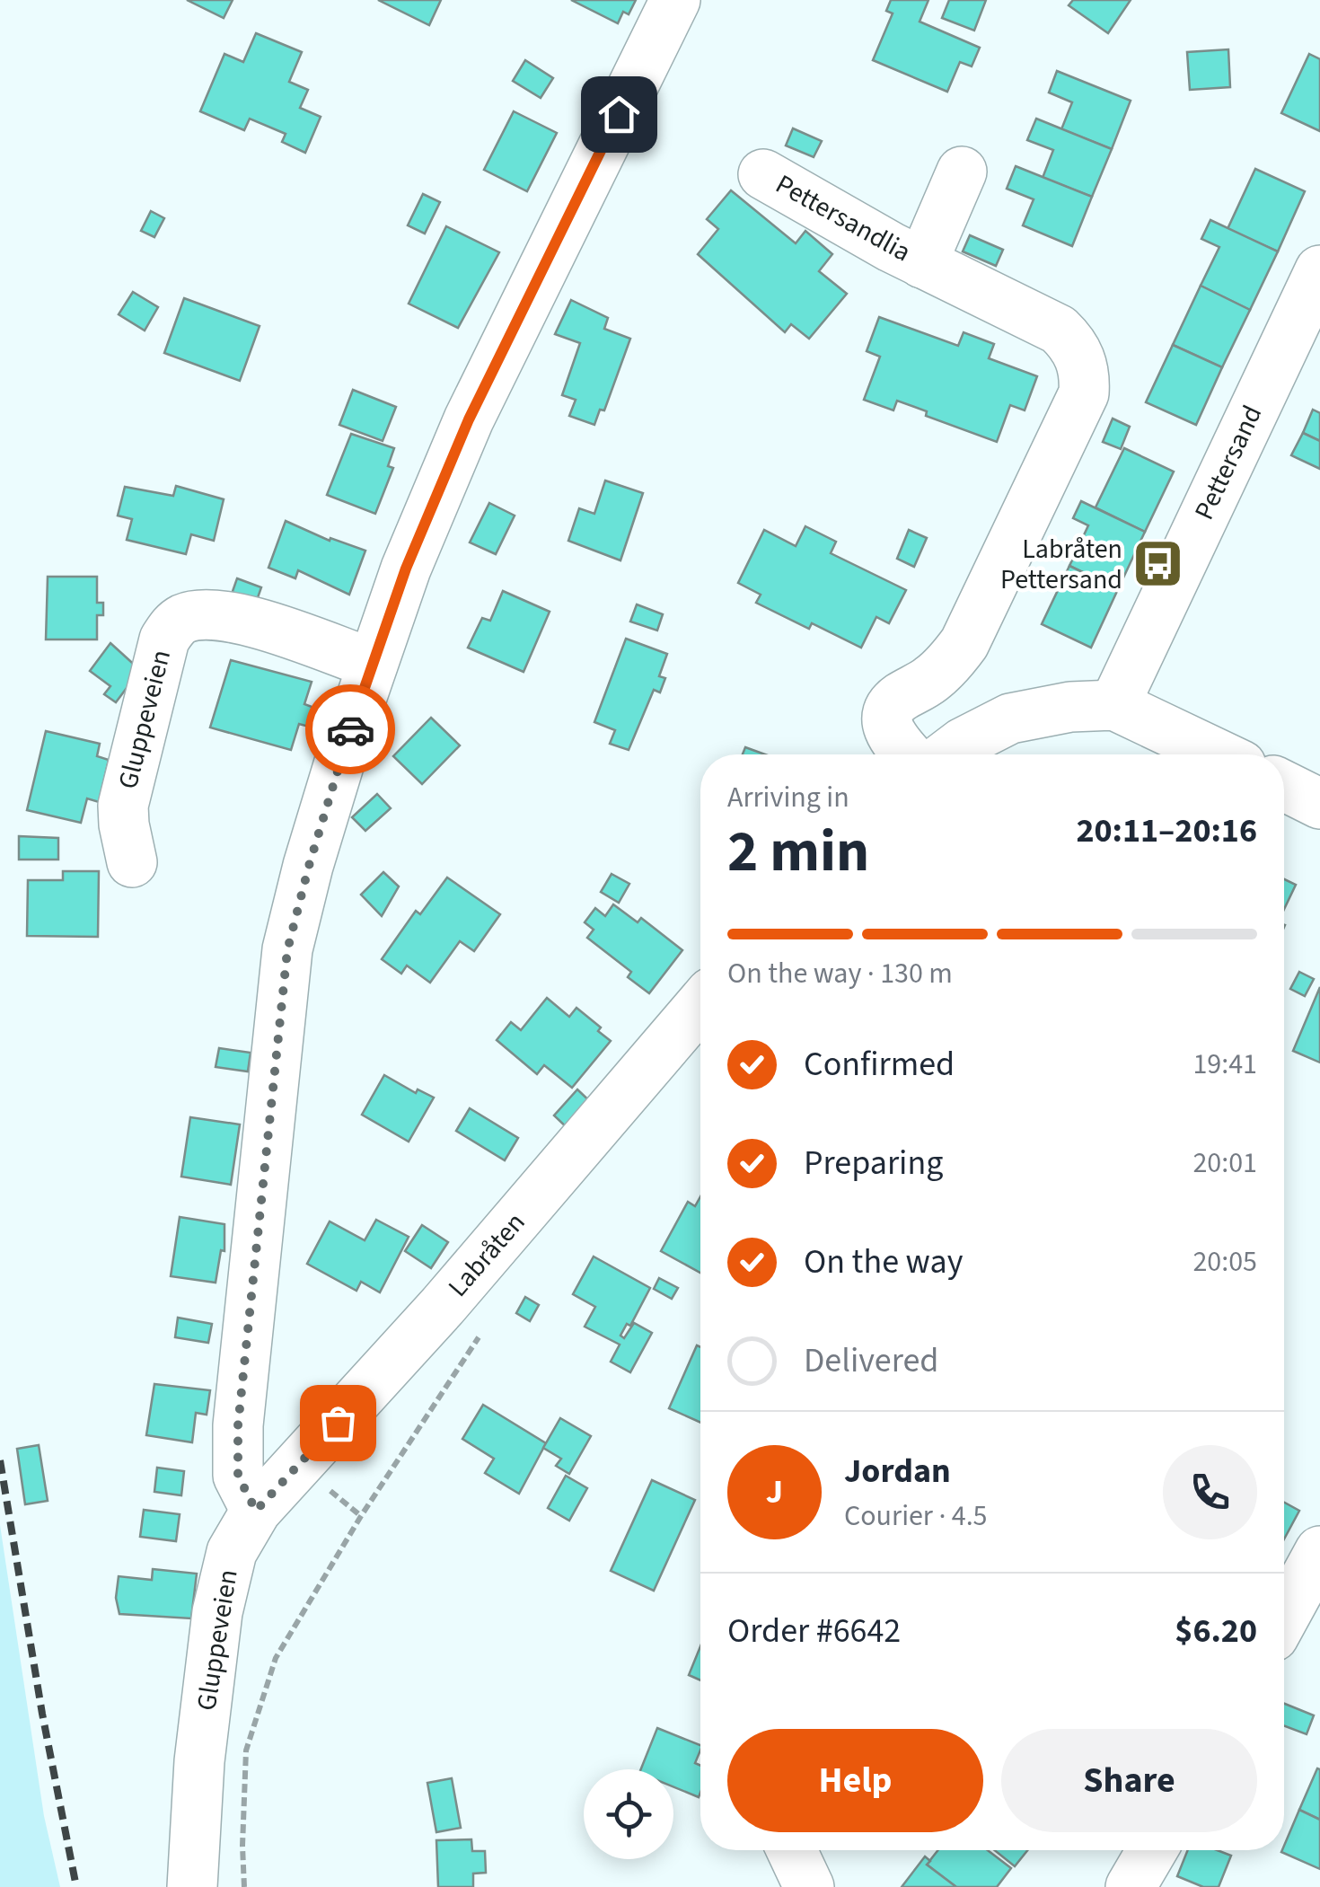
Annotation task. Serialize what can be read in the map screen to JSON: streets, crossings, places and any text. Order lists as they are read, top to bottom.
{
  "streets": {
    "street": [
      "Pettersandlia",
      "Pettersand",
      "Gluppeveien",
      "Labråten"
    ]
  },
  "crossings": [
    ["Gluppeveien", "Labråten"]
  ],
  "places": {
    "bus stop": ["Labråten Pettersand"]
  },
  "page": {
    "heading": ["2 min", "Arriving in", "20:11–20:16"],
    "panel": [
      "Jordan",
      "Courier · 4.5",
      "Order #6642",
      "$6.20"
    ],
    "bar": "On the way · 130 m",
    "list": [
      ["Confirmed", "19:41"],
      ["Preparing", "20:01"],
      ["On the way", "20:05"],
      "Delivered"
    ],
    "round": "J",
    "buttons": ["Help", "Share"]
  }
}
